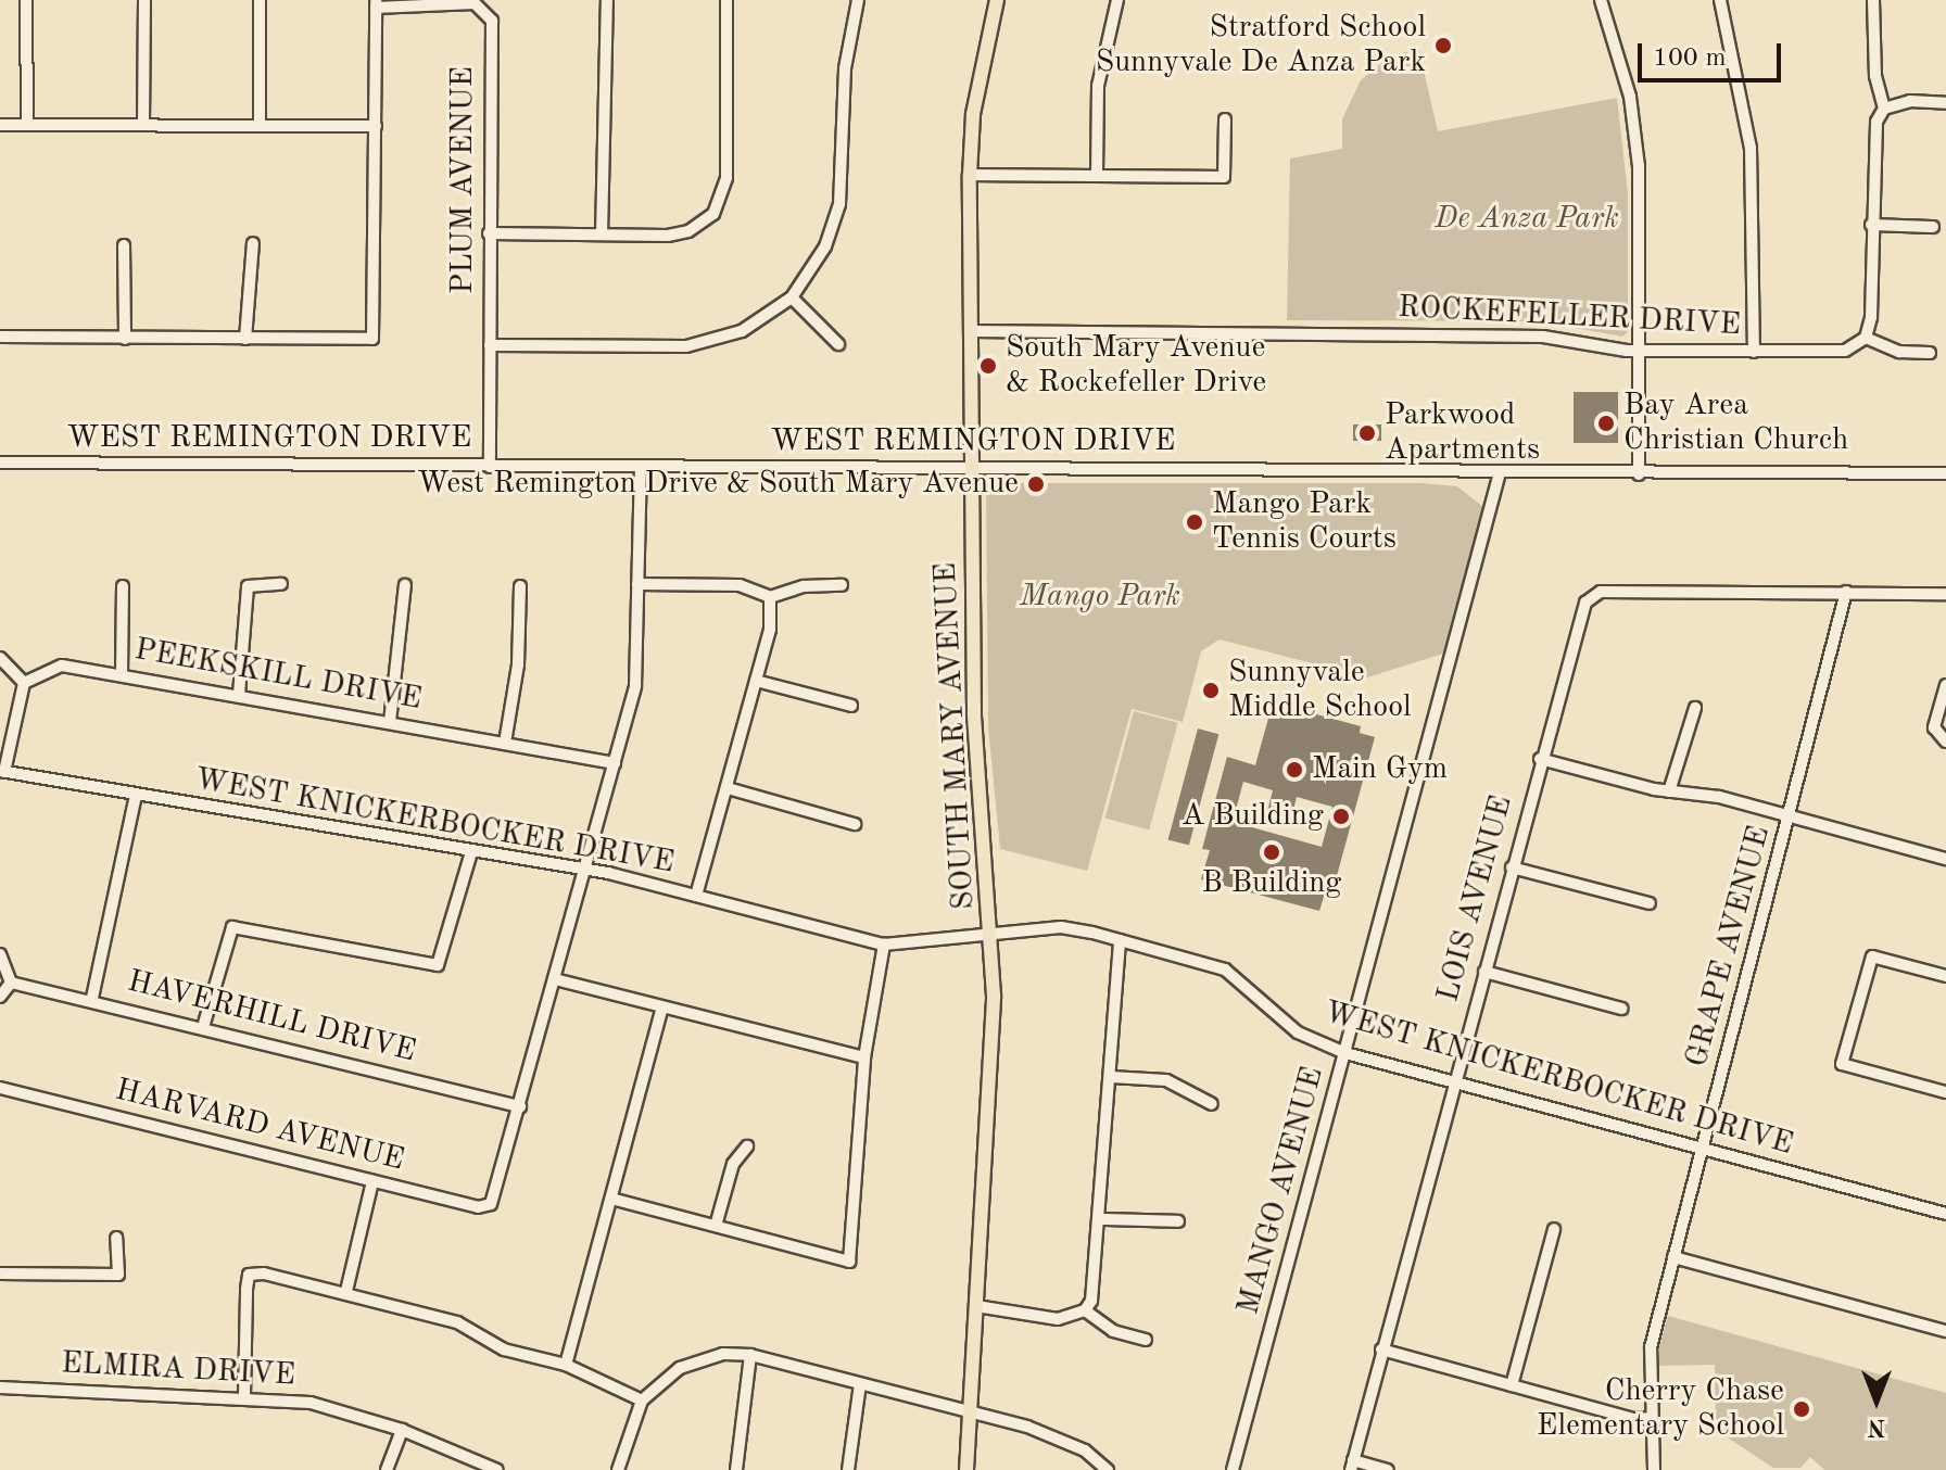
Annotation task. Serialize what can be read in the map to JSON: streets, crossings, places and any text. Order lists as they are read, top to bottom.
{
  "streets": {
    "main road": ["SOUTH MARY AVENUE"],
    "street": [
      "PLUM AVENUE",
      "ROCKEFELLER DRIVE",
      "WEST REMINGTON DRIVE",
      "PEEKSKILL DRIVE",
      "WEST KNICKERBOCKER DRIVE",
      "LOIS AVENUE",
      "GRAPE AVENUE",
      "HAVERHILL DRIVE",
      "HARVARD AVENUE",
      "MANGO AVENUE",
      "ELMIRA DRIVE"
    ]
  },
  "crossings": [
    ["PLUM AVENUE", "WEST REMINGTON DRIVE"],
    ["ROCKEFELLER DRIVE", "SOUTH MARY AVENUE"],
    ["WEST REMINGTON DRIVE", "SOUTH MARY AVENUE"],
    ["WEST REMINGTON DRIVE", "MANGO AVENUE"],
    ["SOUTH MARY AVENUE", "WEST KNICKERBOCKER DRIVE"],
    ["WEST KNICKERBOCKER DRIVE", "LOIS AVENUE"],
    ["WEST KNICKERBOCKER DRIVE", "GRAPE AVENUE"],
    ["WEST KNICKERBOCKER DRIVE", "MANGO AVENUE"],
    ["LOIS AVENUE", "GRAPE AVENUE"],
    ["HAVERHILL DRIVE", "HARVARD AVENUE"]
  ],
  "parks": ["De Anza Park", "Mango Park"],
  "places": [
    "Stratford School Sunnyvale De Anza Park",
    "South Mary Avenue & Rockefeller Drive",
    "Bay Area Christian Church",
    "Parkwood Apartments",
    "West Remington Drive & South Mary Avenue",
    "Mango Park Tennis Courts",
    "Sunnyvale Middle School",
    "Main Gym",
    "A Building",
    "B Building",
    "Cherry Chase Elementary School"
  ],
  "scale_bar": "100 m",
  "north": "bottom"
}
